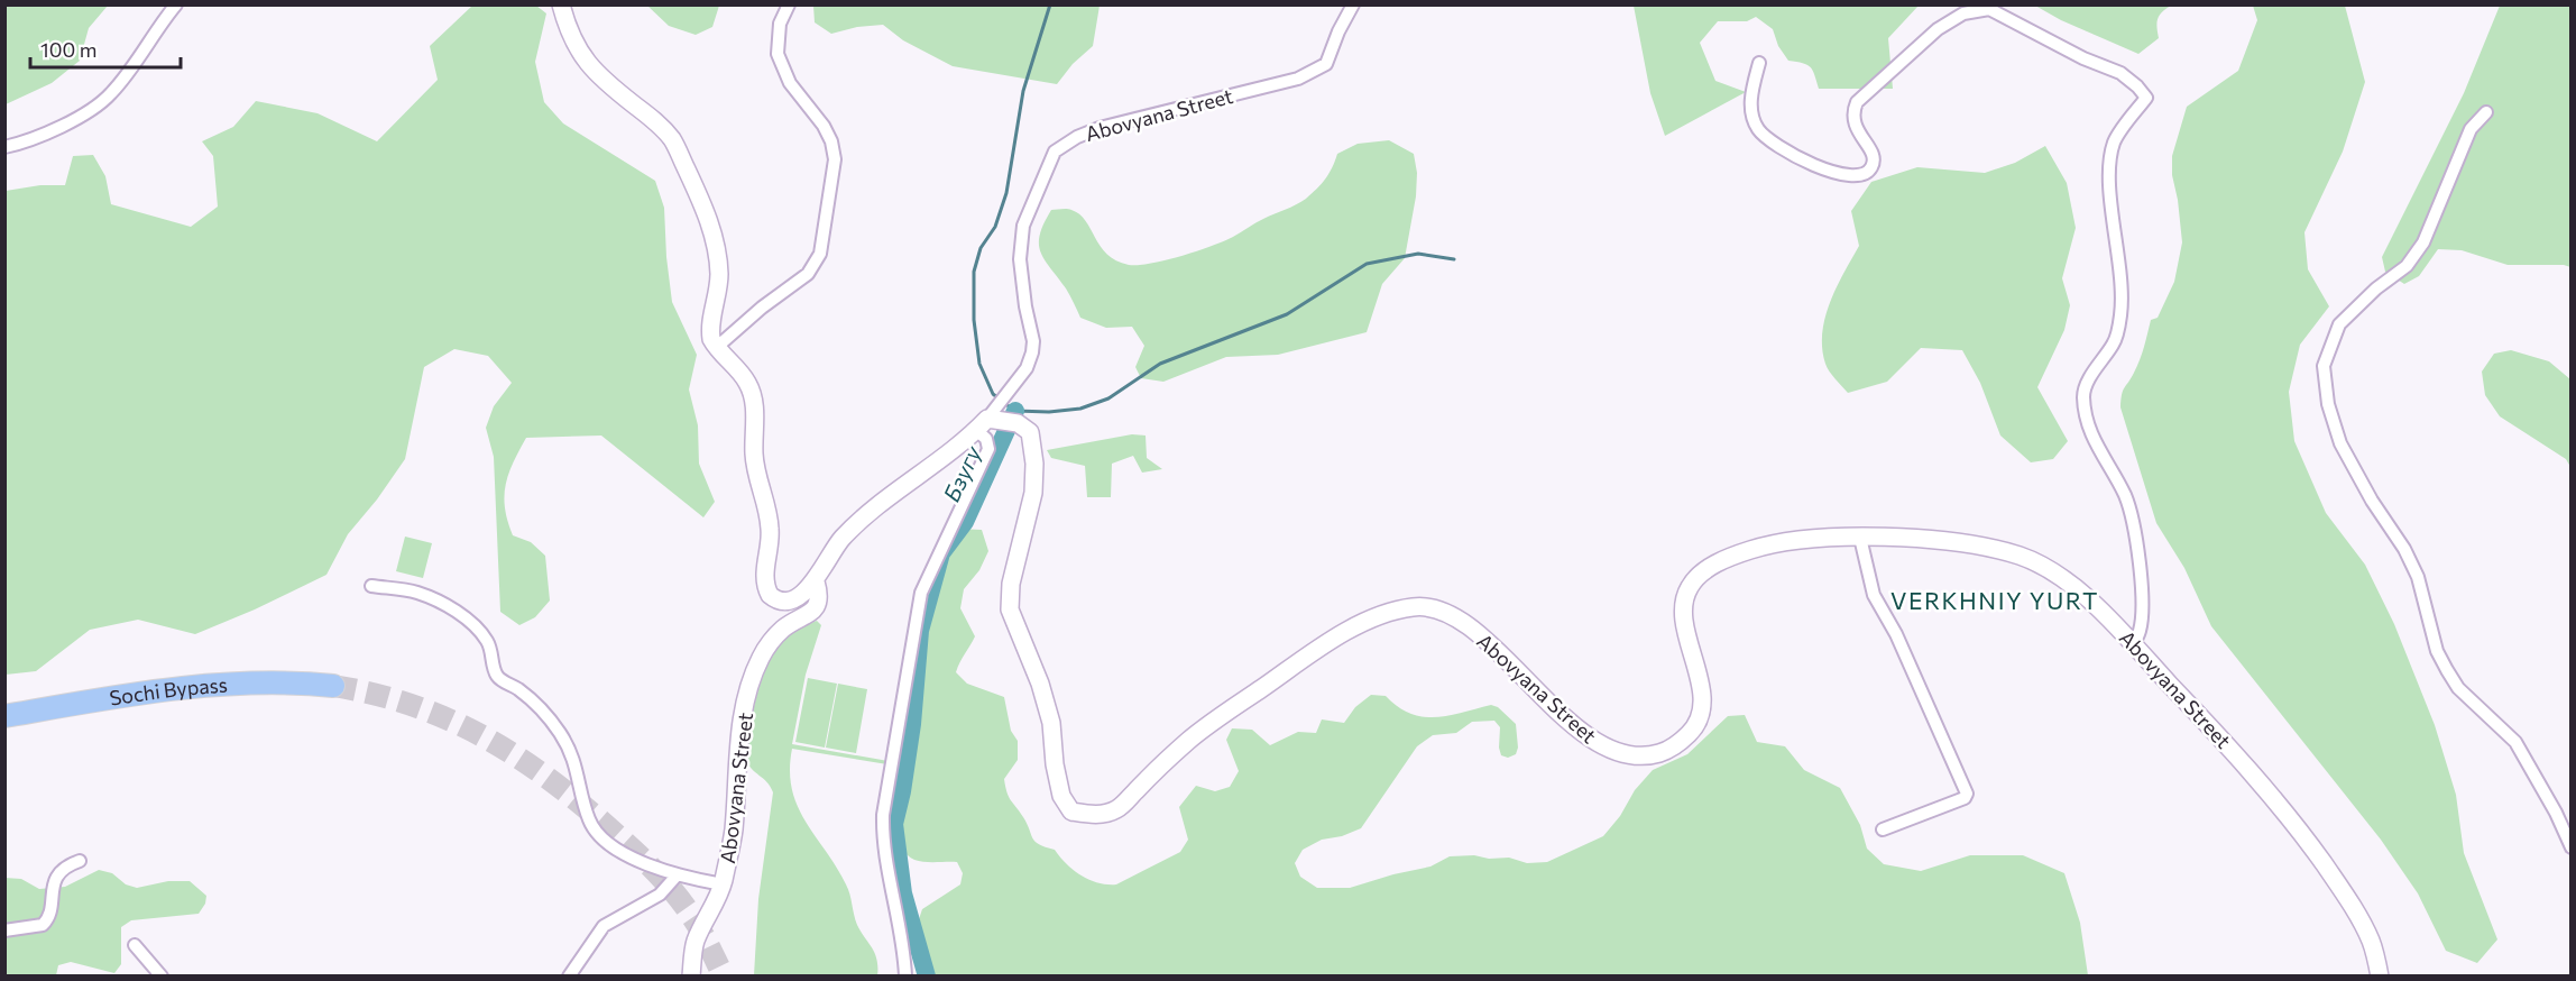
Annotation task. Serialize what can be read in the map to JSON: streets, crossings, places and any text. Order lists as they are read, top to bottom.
{
  "streets": {
    "highway": ["Sochi Bypass"],
    "street": ["Abovyana Street"]
  },
  "districts": ["VERKHNIY YURT"],
  "water": ["Бзугу"],
  "scale_bar": "100 m"
}
